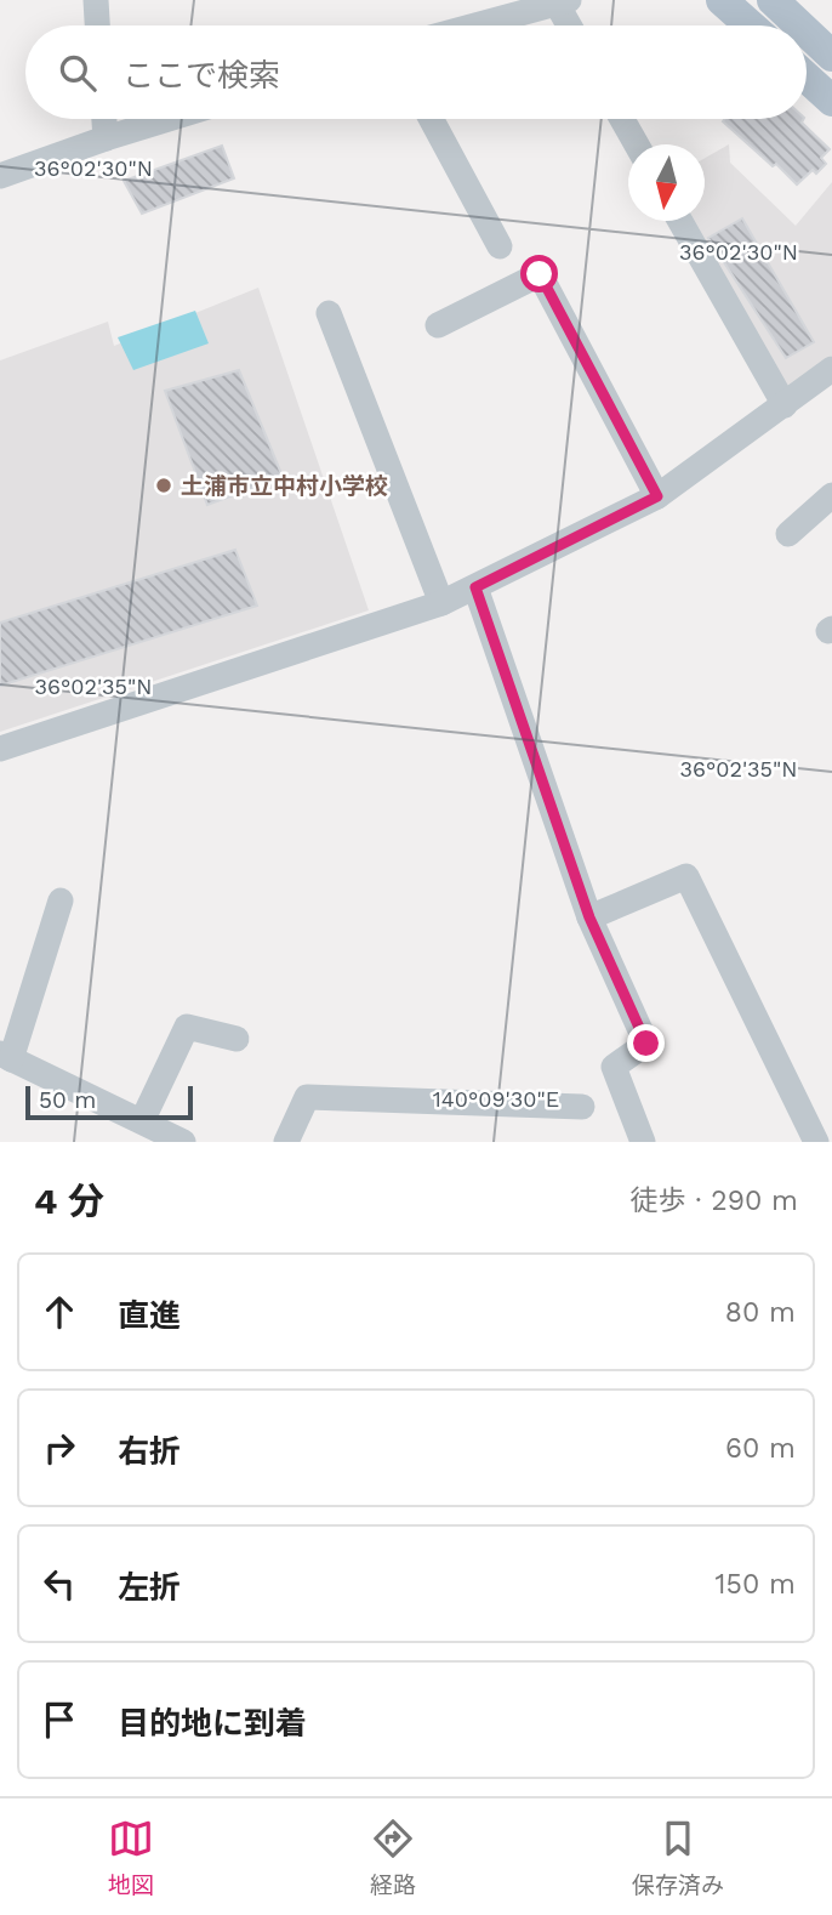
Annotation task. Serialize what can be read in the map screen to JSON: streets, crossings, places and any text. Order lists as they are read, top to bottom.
{
  "places": ["土浦市立中村小学校"],
  "scale_bar": "50 m",
  "north": "bottom",
  "page": {
    "search": "ここで検索",
    "scale": "50 m",
    "heading": ["4 分", "徒歩 · 290 m"],
    "list": [
      ["直進", "80 m"],
      ["右折", "60 m"],
      ["左折", "150 m"],
      "目的地に到着"
    ],
    "nav": ["地図", "経路", "保存済み"]
  },
  "coordinates": ["36°02'30\"N", "36°02'35\"N", "140°09'30\"E"]
}
